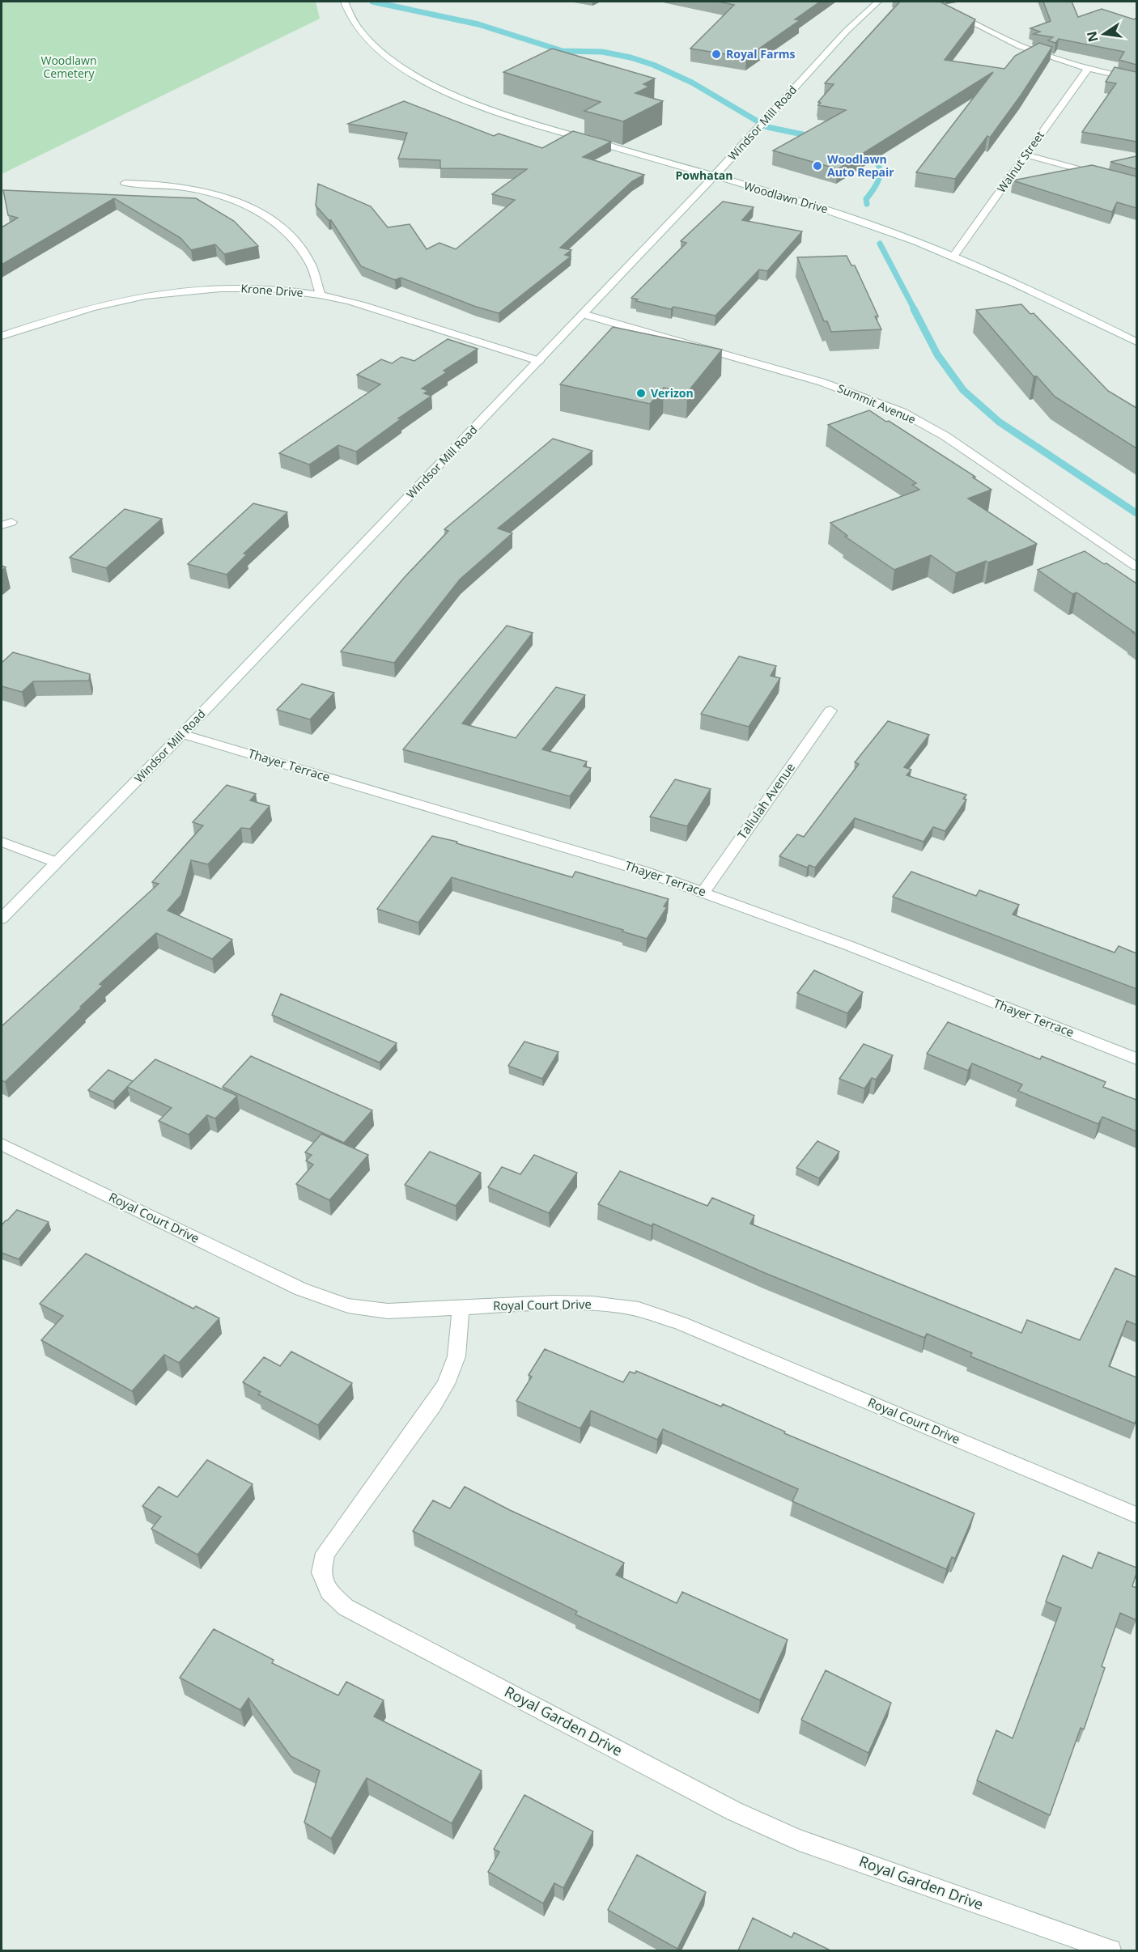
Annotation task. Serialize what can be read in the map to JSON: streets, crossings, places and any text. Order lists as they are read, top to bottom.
{
  "streets": {
    "street": [
      "Windsor Mill Road",
      "Walnut Street",
      "Woodlawn Drive",
      "Krone Drive",
      "Summit Avenue",
      "Thayer Terrace",
      "Tallulah Avenue",
      "Royal Court Drive",
      "Royal Garden Drive"
    ]
  },
  "crossings": [
    ["Windsor Mill Road", "Woodlawn Drive"],
    ["Windsor Mill Road", "Krone Drive"],
    ["Windsor Mill Road", "Summit Avenue"],
    ["Windsor Mill Road", "Thayer Terrace"],
    ["Walnut Street", "Woodlawn Drive"],
    ["Thayer Terrace", "Tallulah Avenue"],
    ["Royal Court Drive", "Royal Garden Drive"]
  ],
  "districts": ["Powhatan"],
  "parks": ["Woodlawn Cemetery"],
  "places": ["Royal Farms", "Woodlawn Auto Repair", "Verizon"],
  "north": "left"
}
